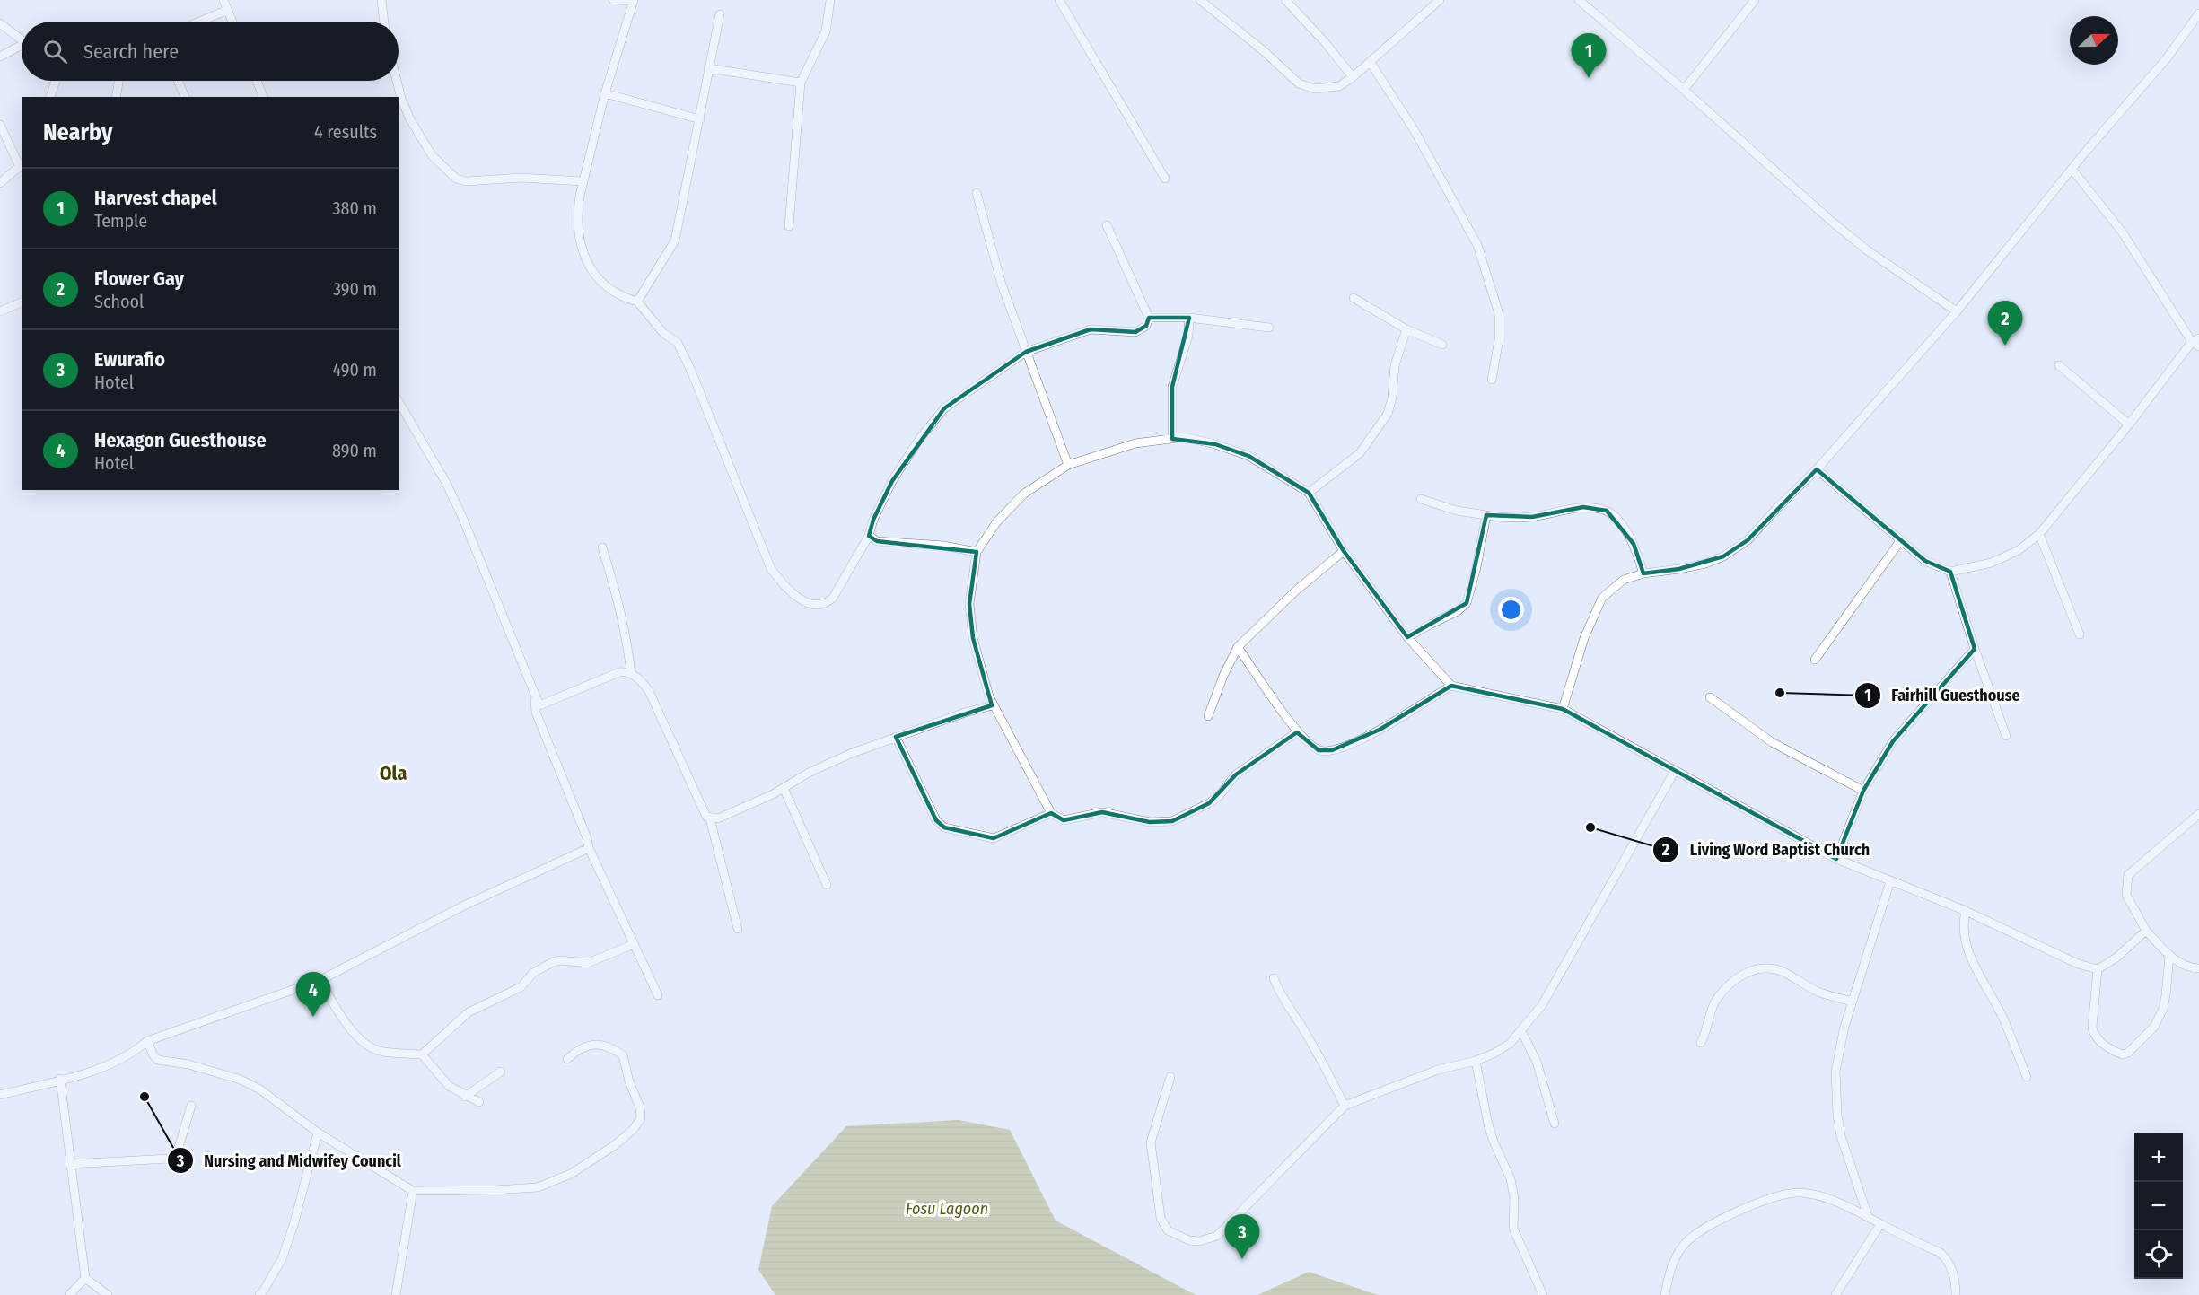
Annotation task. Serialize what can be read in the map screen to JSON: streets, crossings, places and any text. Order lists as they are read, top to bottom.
{
  "districts": ["Ola"],
  "water": ["Fosu Lagoon"],
  "places": ["Fairhill Guesthouse", "Living Word Baptist Church", "Nursing and Midwifey Council"],
  "north": "right",
  "page": {
    "search": "Search here",
    "pins": [
      "1",
      "2",
      "4",
      "3"
    ],
    "heading": ["Nearby", "4 results"],
    "list": [
      {
        "mark": "1",
        "name": "Harvest chapel",
        "note": "Temple",
        "value": "380 m"
      },
      {
        "mark": "2",
        "name": "Flower Gay",
        "note": "School",
        "value": "390 m"
      },
      {
        "mark": "3",
        "name": "Ewurafio",
        "note": "Hotel",
        "value": "490 m"
      },
      {
        "mark": "4",
        "name": "Hexagon Guesthouse",
        "note": "Hotel",
        "value": "890 m"
      }
    ],
    "map_buttons": ["+", "−"]
  }
}
